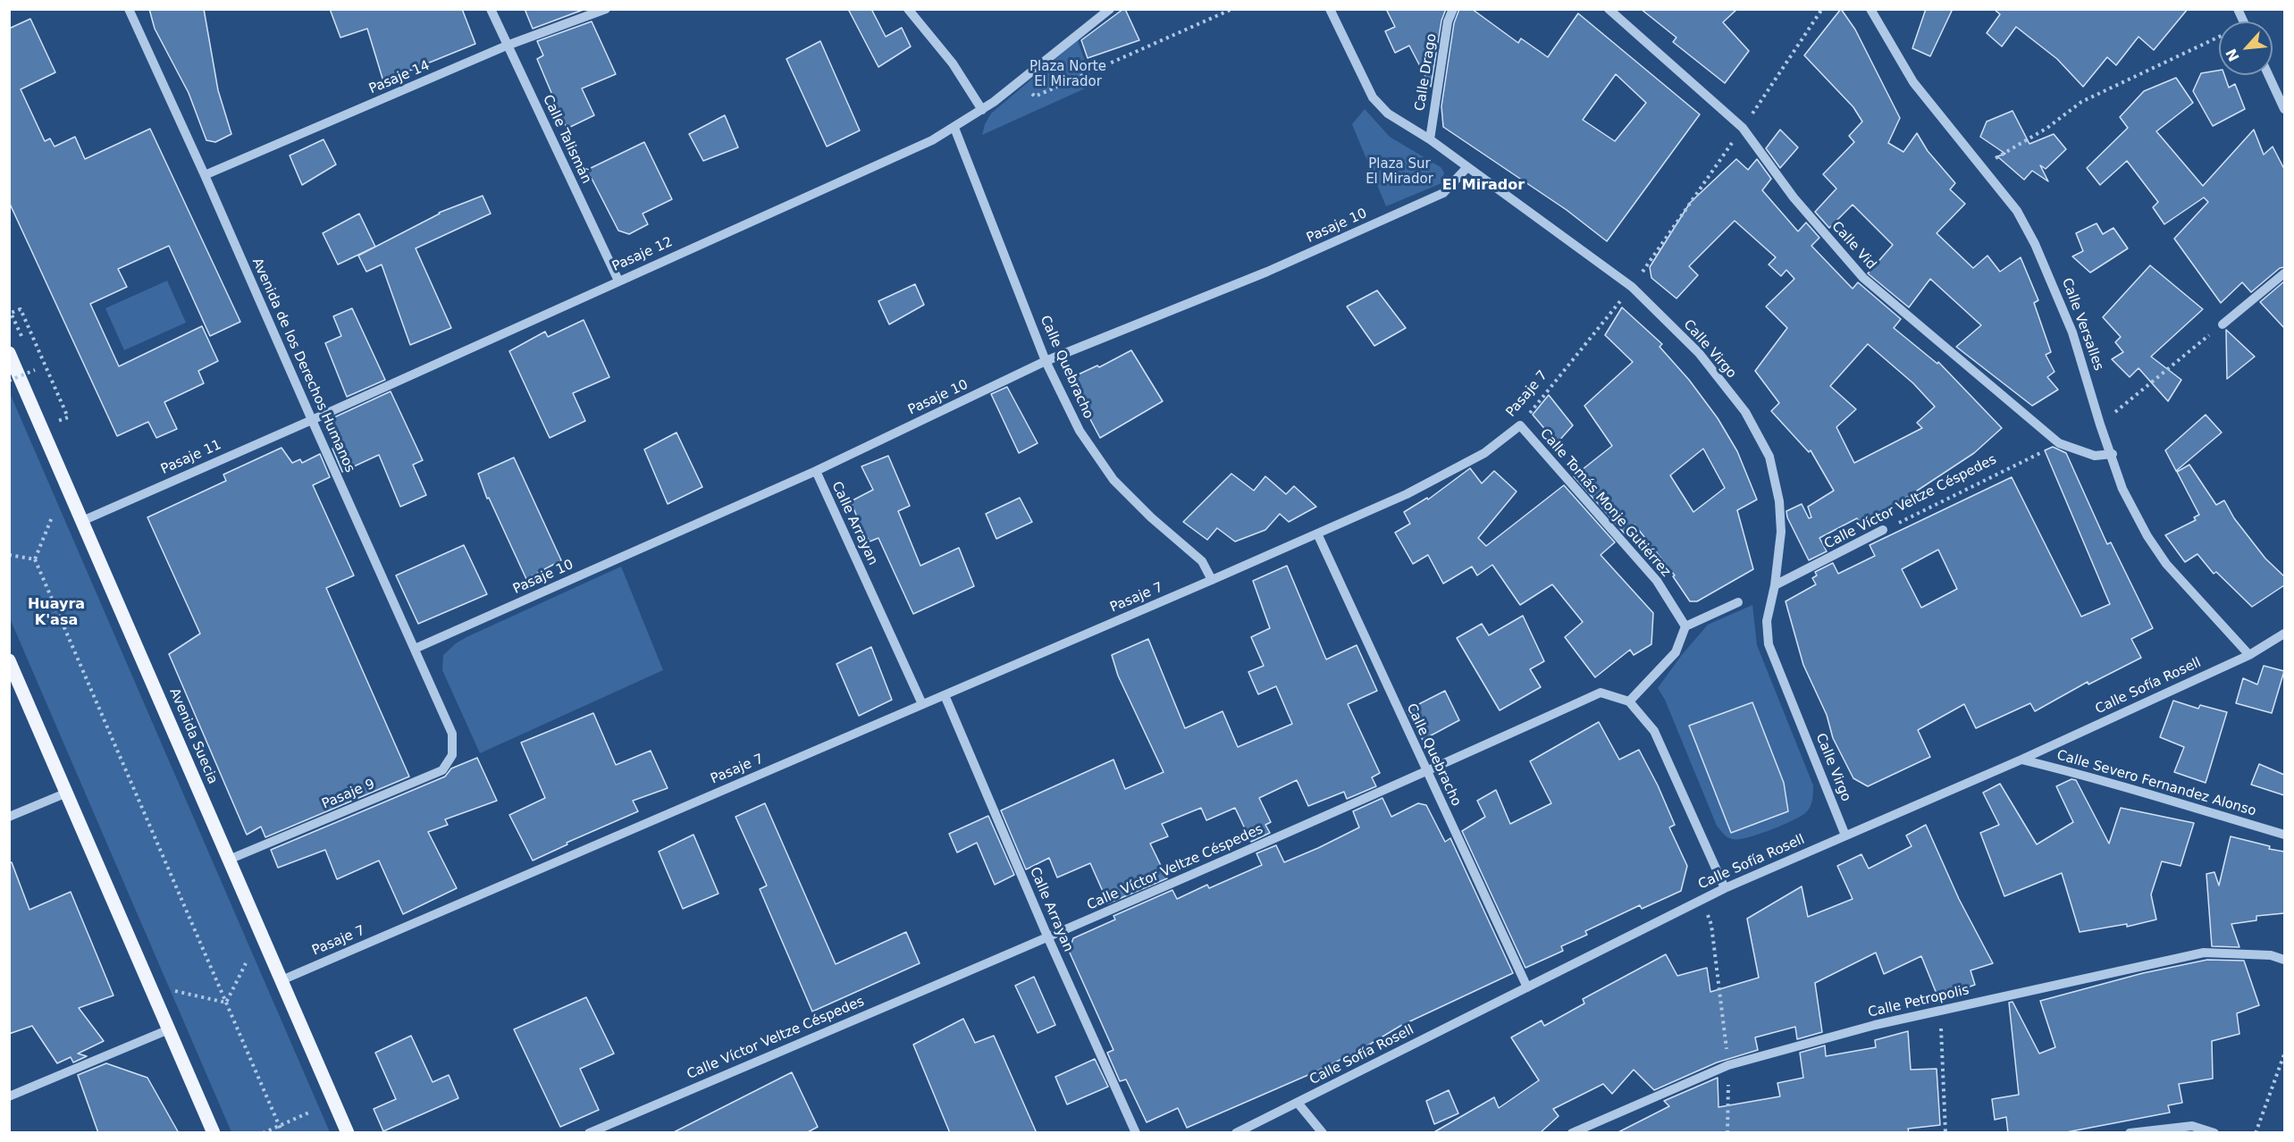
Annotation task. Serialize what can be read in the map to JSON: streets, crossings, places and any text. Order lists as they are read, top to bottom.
{
  "streets": {
    "main road": ["Avenida Suecia"],
    "street": [
      "Calle Drago",
      "Pasaje 14",
      "Calle Talismán",
      "Pasaje 10",
      "Calle Vid",
      "Pasaje 12",
      "Calle Versalles",
      "Calle Virgo",
      "Avenida de los Derechos Humanos",
      "Calle Quebracho",
      "Pasaje 7",
      "Pasaje 11",
      "Calle Víctor Veltze Céspedes",
      "Calle Tomás Monje Gutiérrez",
      "Calle Arrayan",
      "Calle Sofía Rosell",
      "Calle Severo Fernandez Alonso",
      "Pasaje 9",
      "Calle Petropolis"
    ]
  },
  "crossings": [
    ["Calle Drago", "Calle Virgo"],
    ["Pasaje 14", "Calle Talismán"],
    ["Pasaje 14", "Avenida de los Derechos Humanos"],
    ["Calle Talismán", "Pasaje 12"],
    ["Pasaje 10", "Calle Virgo"],
    ["Pasaje 10", "Avenida de los Derechos Humanos"],
    ["Pasaje 10", "Calle Quebracho"],
    ["Pasaje 10", "Calle Arrayan"],
    ["Calle Vid", "Calle Versalles"],
    ["Calle Vid", "Pasaje 7"],
    ["Calle Vid", "Calle Víctor Veltze Céspedes"],
    ["Pasaje 12", "Avenida de los Derechos Humanos"],
    ["Pasaje 12", "Calle Quebracho"],
    ["Pasaje 12", "Pasaje 11"],
    ["Calle Versalles", "Calle Sofía Rosell"],
    ["Calle Virgo", "Pasaje 7"],
    ["Calle Virgo", "Calle Víctor Veltze Céspedes"],
    ["Calle Virgo", "Calle Sofía Rosell"],
    ["Avenida de los Derechos Humanos", "Pasaje 11"],
    ["Avenida de los Derechos Humanos", "Pasaje 9"],
    ["Calle Quebracho", "Pasaje 7"],
    ["Calle Quebracho", "Calle Víctor Veltze Céspedes"],
    ["Calle Quebracho", "Calle Sofía Rosell"],
    ["Pasaje 7", "Calle Tomás Monje Gutiérrez"],
    ["Pasaje 7", "Calle Arrayan"],
    ["Pasaje 7", "Avenida Suecia"],
    ["Pasaje 11", "Avenida Suecia"],
    ["Calle Víctor Veltze Céspedes", "Calle Arrayan"],
    ["Calle Sofía Rosell", "Calle Severo Fernandez Alonso"],
    ["Avenida Suecia", "Pasaje 9"]
  ],
  "districts": ["El Mirador", "Huayra K'asa"],
  "parks": ["Plaza Norte El Mirador", "Plaza Sur El Mirador"],
  "north": "bottom left"
}
